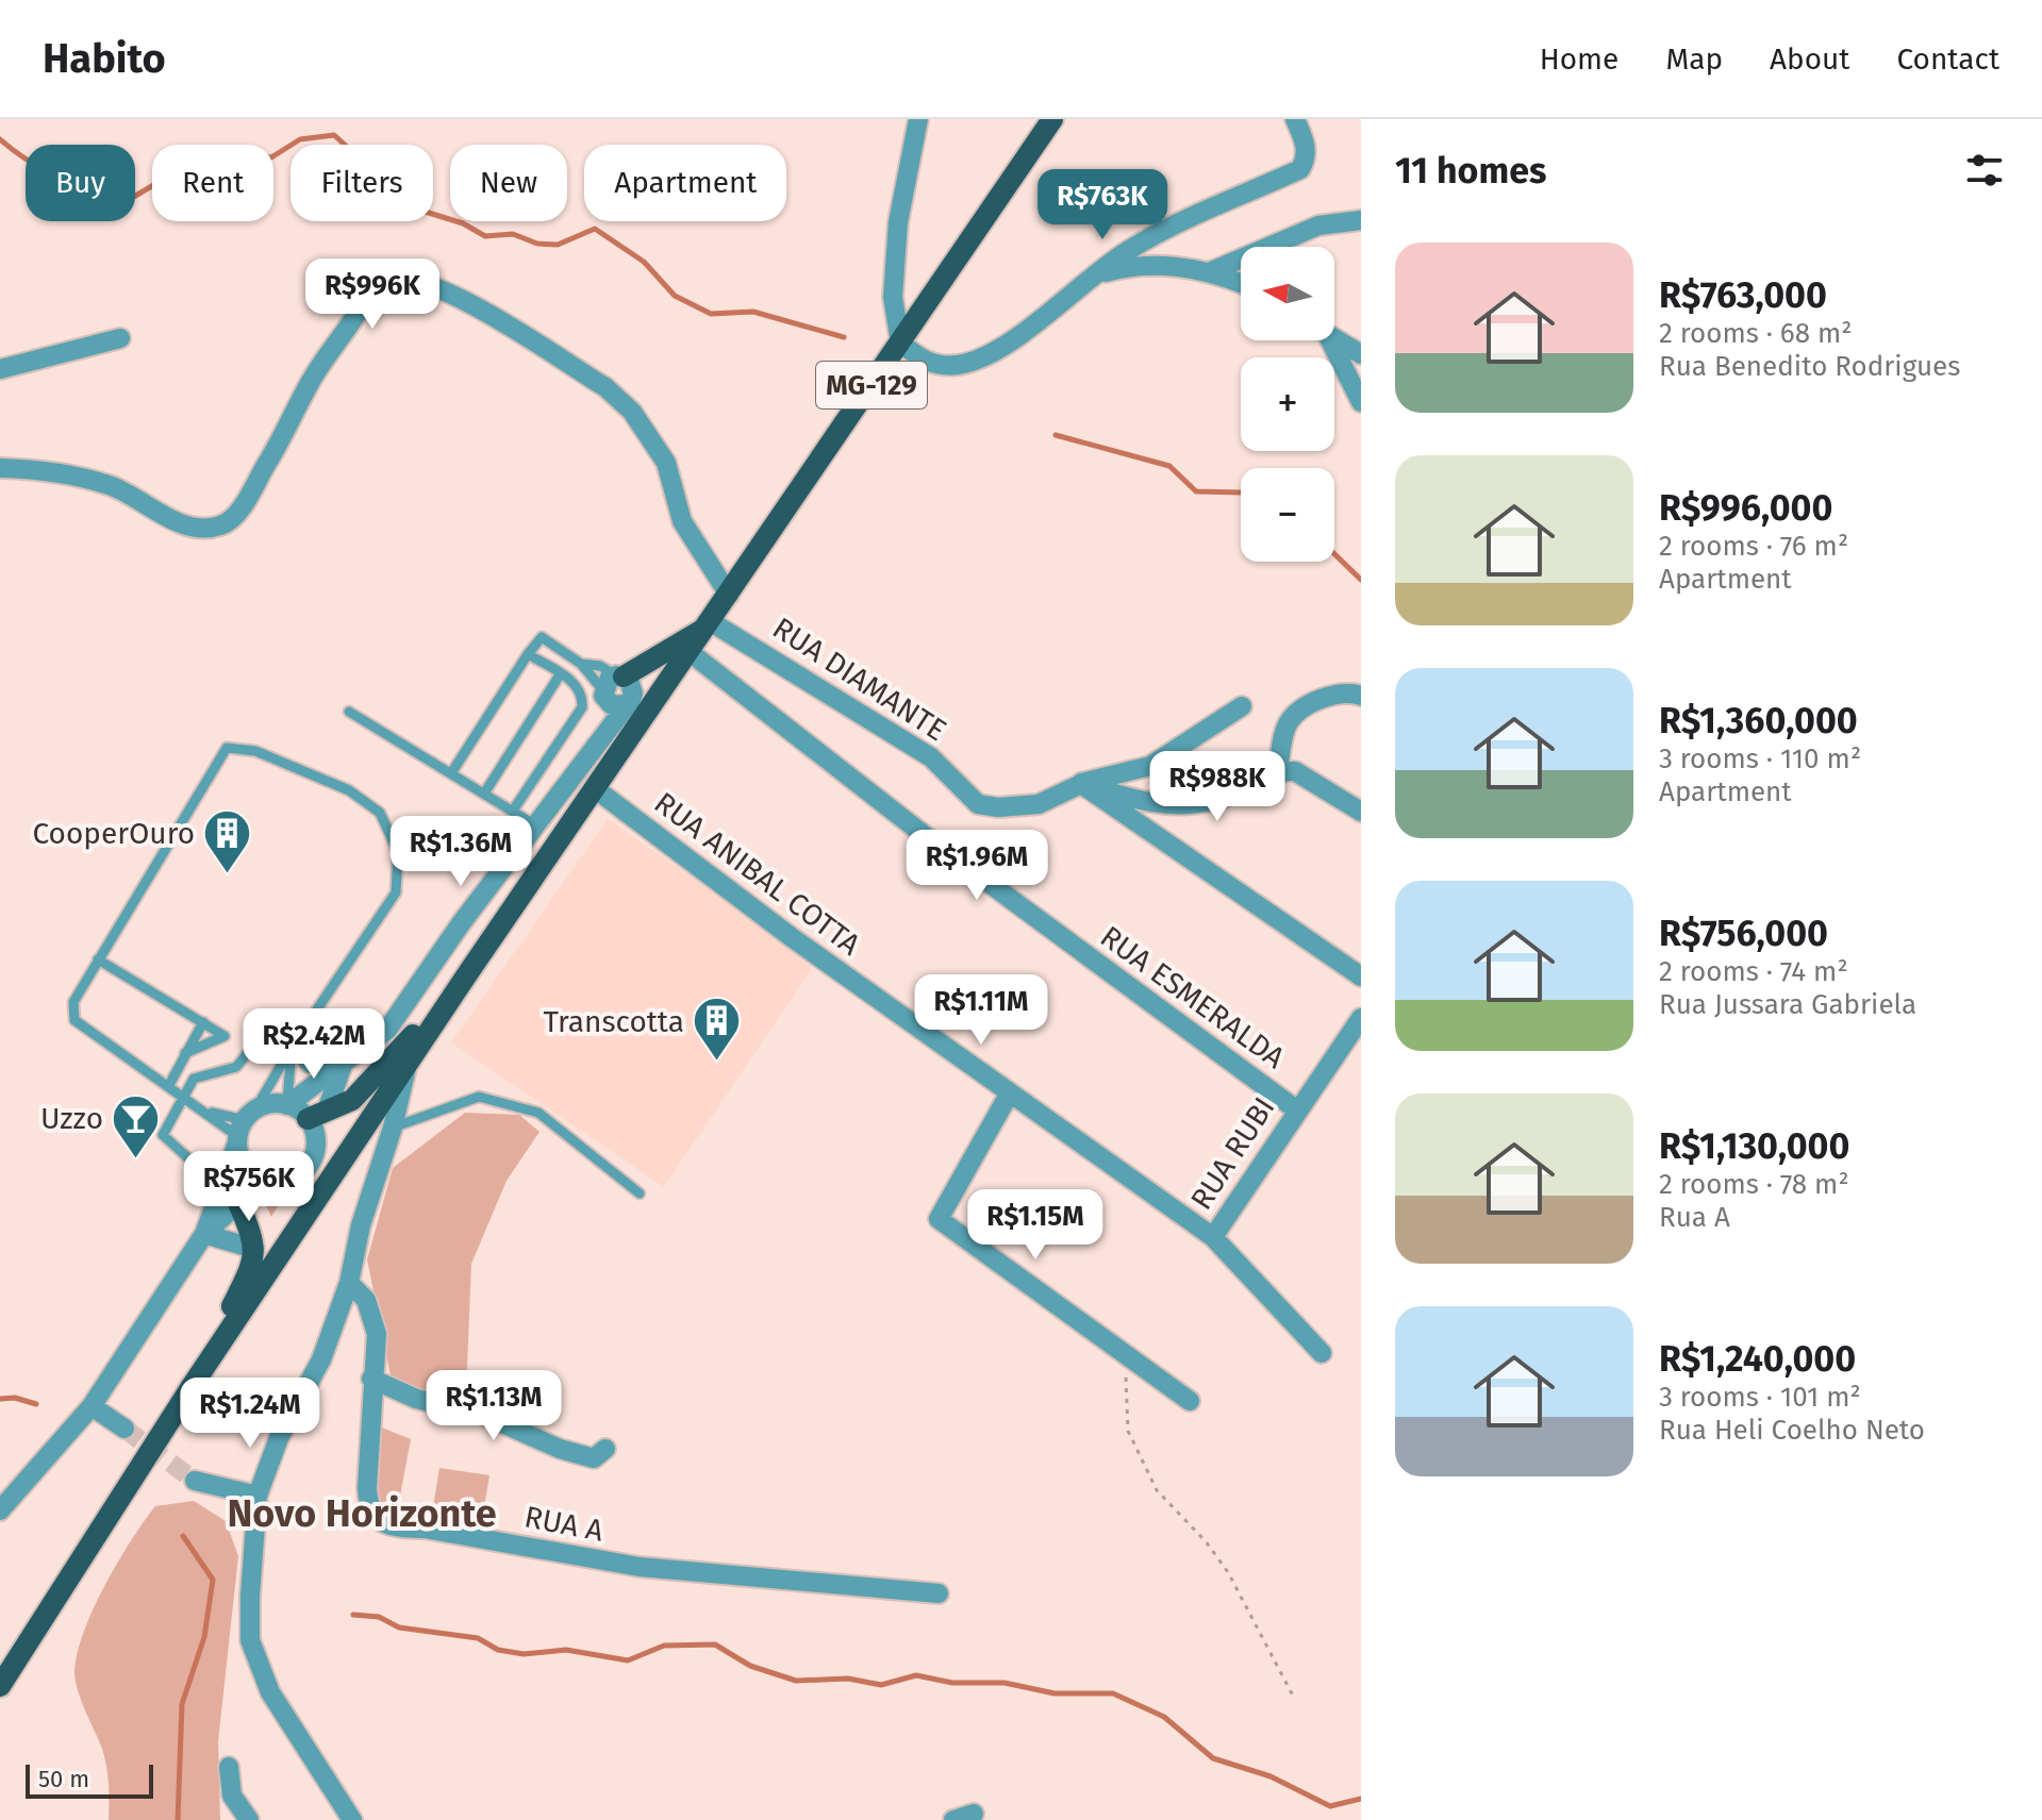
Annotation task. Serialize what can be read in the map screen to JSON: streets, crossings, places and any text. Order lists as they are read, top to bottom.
{
  "streets": {
    "main road": ["MG-129"],
    "street": [
      "RUA DIAMANTE",
      "RUA ANIBAL COTTA",
      "RUA ESMERALDA",
      "RUA RUBI",
      "RUA A"
    ]
  },
  "crossings": [
    ["MG-129", "RUA DIAMANTE"],
    ["MG-129", "RUA ANIBAL COTTA"],
    ["MG-129", "RUA ESMERALDA"],
    ["RUA ANIBAL COTTA", "RUA RUBI"],
    ["RUA ESMERALDA", "RUA RUBI"]
  ],
  "districts": ["Novo Horizonte"],
  "places": {
    "building": ["CooperOuro", "Transcotta"],
    "bar": ["Uzzo"]
  },
  "scale_bar": "50 m",
  "north": "left",
  "page": {
    "header": "Habito",
    "nav": [
      "Home",
      "Map",
      "About",
      "Contact"
    ],
    "heading": "11 homes",
    "chip": [
      "Buy",
      "Rent",
      "Filters",
      "New",
      "Apartment"
    ],
    "price": [
      "R$763K",
      "R$996K",
      "R$988K",
      "R$1.36M",
      "R$1.96M",
      "R$1.11M",
      "R$2.42M",
      "R$756K",
      "R$1.15M",
      "R$1.13M",
      "R$1.24M"
    ],
    "list": [
      {
        "name": "R$763,000",
        "note": "2 rooms · 68 m² · Rua Benedito Rodrigues"
      },
      {
        "name": "R$996,000",
        "note": "2 rooms · 76 m² · Apartment"
      },
      {
        "name": "R$1,360,000",
        "note": "3 rooms · 110 m² · Apartment"
      },
      {
        "name": "R$756,000",
        "note": "2 rooms · 74 m² · Rua Jussara Gabriela"
      },
      {
        "name": "R$1,130,000",
        "note": "2 rooms · 78 m² · Rua A"
      },
      {
        "name": "R$1,240,000",
        "note": "3 rooms · 101 m² · Rua Heli Coelho Neto"
      }
    ],
    "map_buttons": ["+", "−"],
    "scale": "50 m"
  }
}
